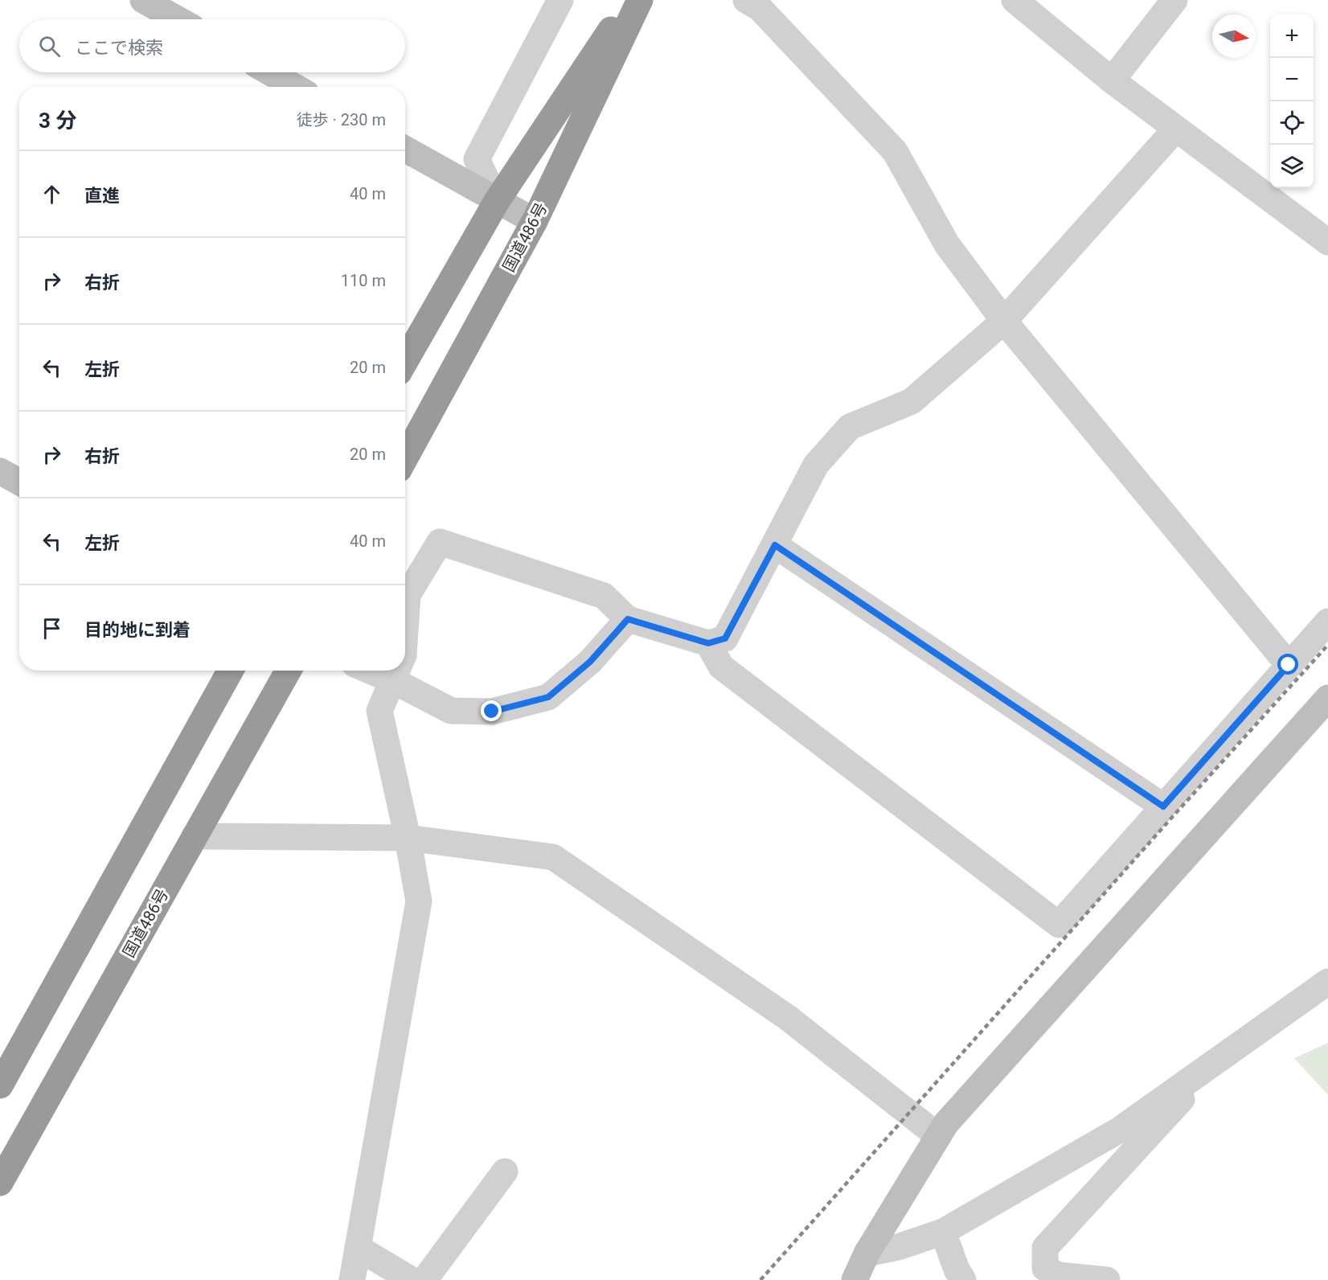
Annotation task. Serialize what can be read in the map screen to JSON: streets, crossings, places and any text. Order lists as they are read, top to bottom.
{
  "streets": {
    "highway": ["国道486号"]
  },
  "north": "right",
  "page": {
    "map_buttons": ["+", "−"],
    "search": "ここで検索",
    "heading": ["3 分", "徒歩 · 230 m"],
    "list": [
      ["直進", "40 m"],
      ["右折", "110 m"],
      ["左折", "20 m"],
      ["右折", "20 m"],
      ["左折", "40 m"],
      "目的地に到着"
    ]
  }
}
